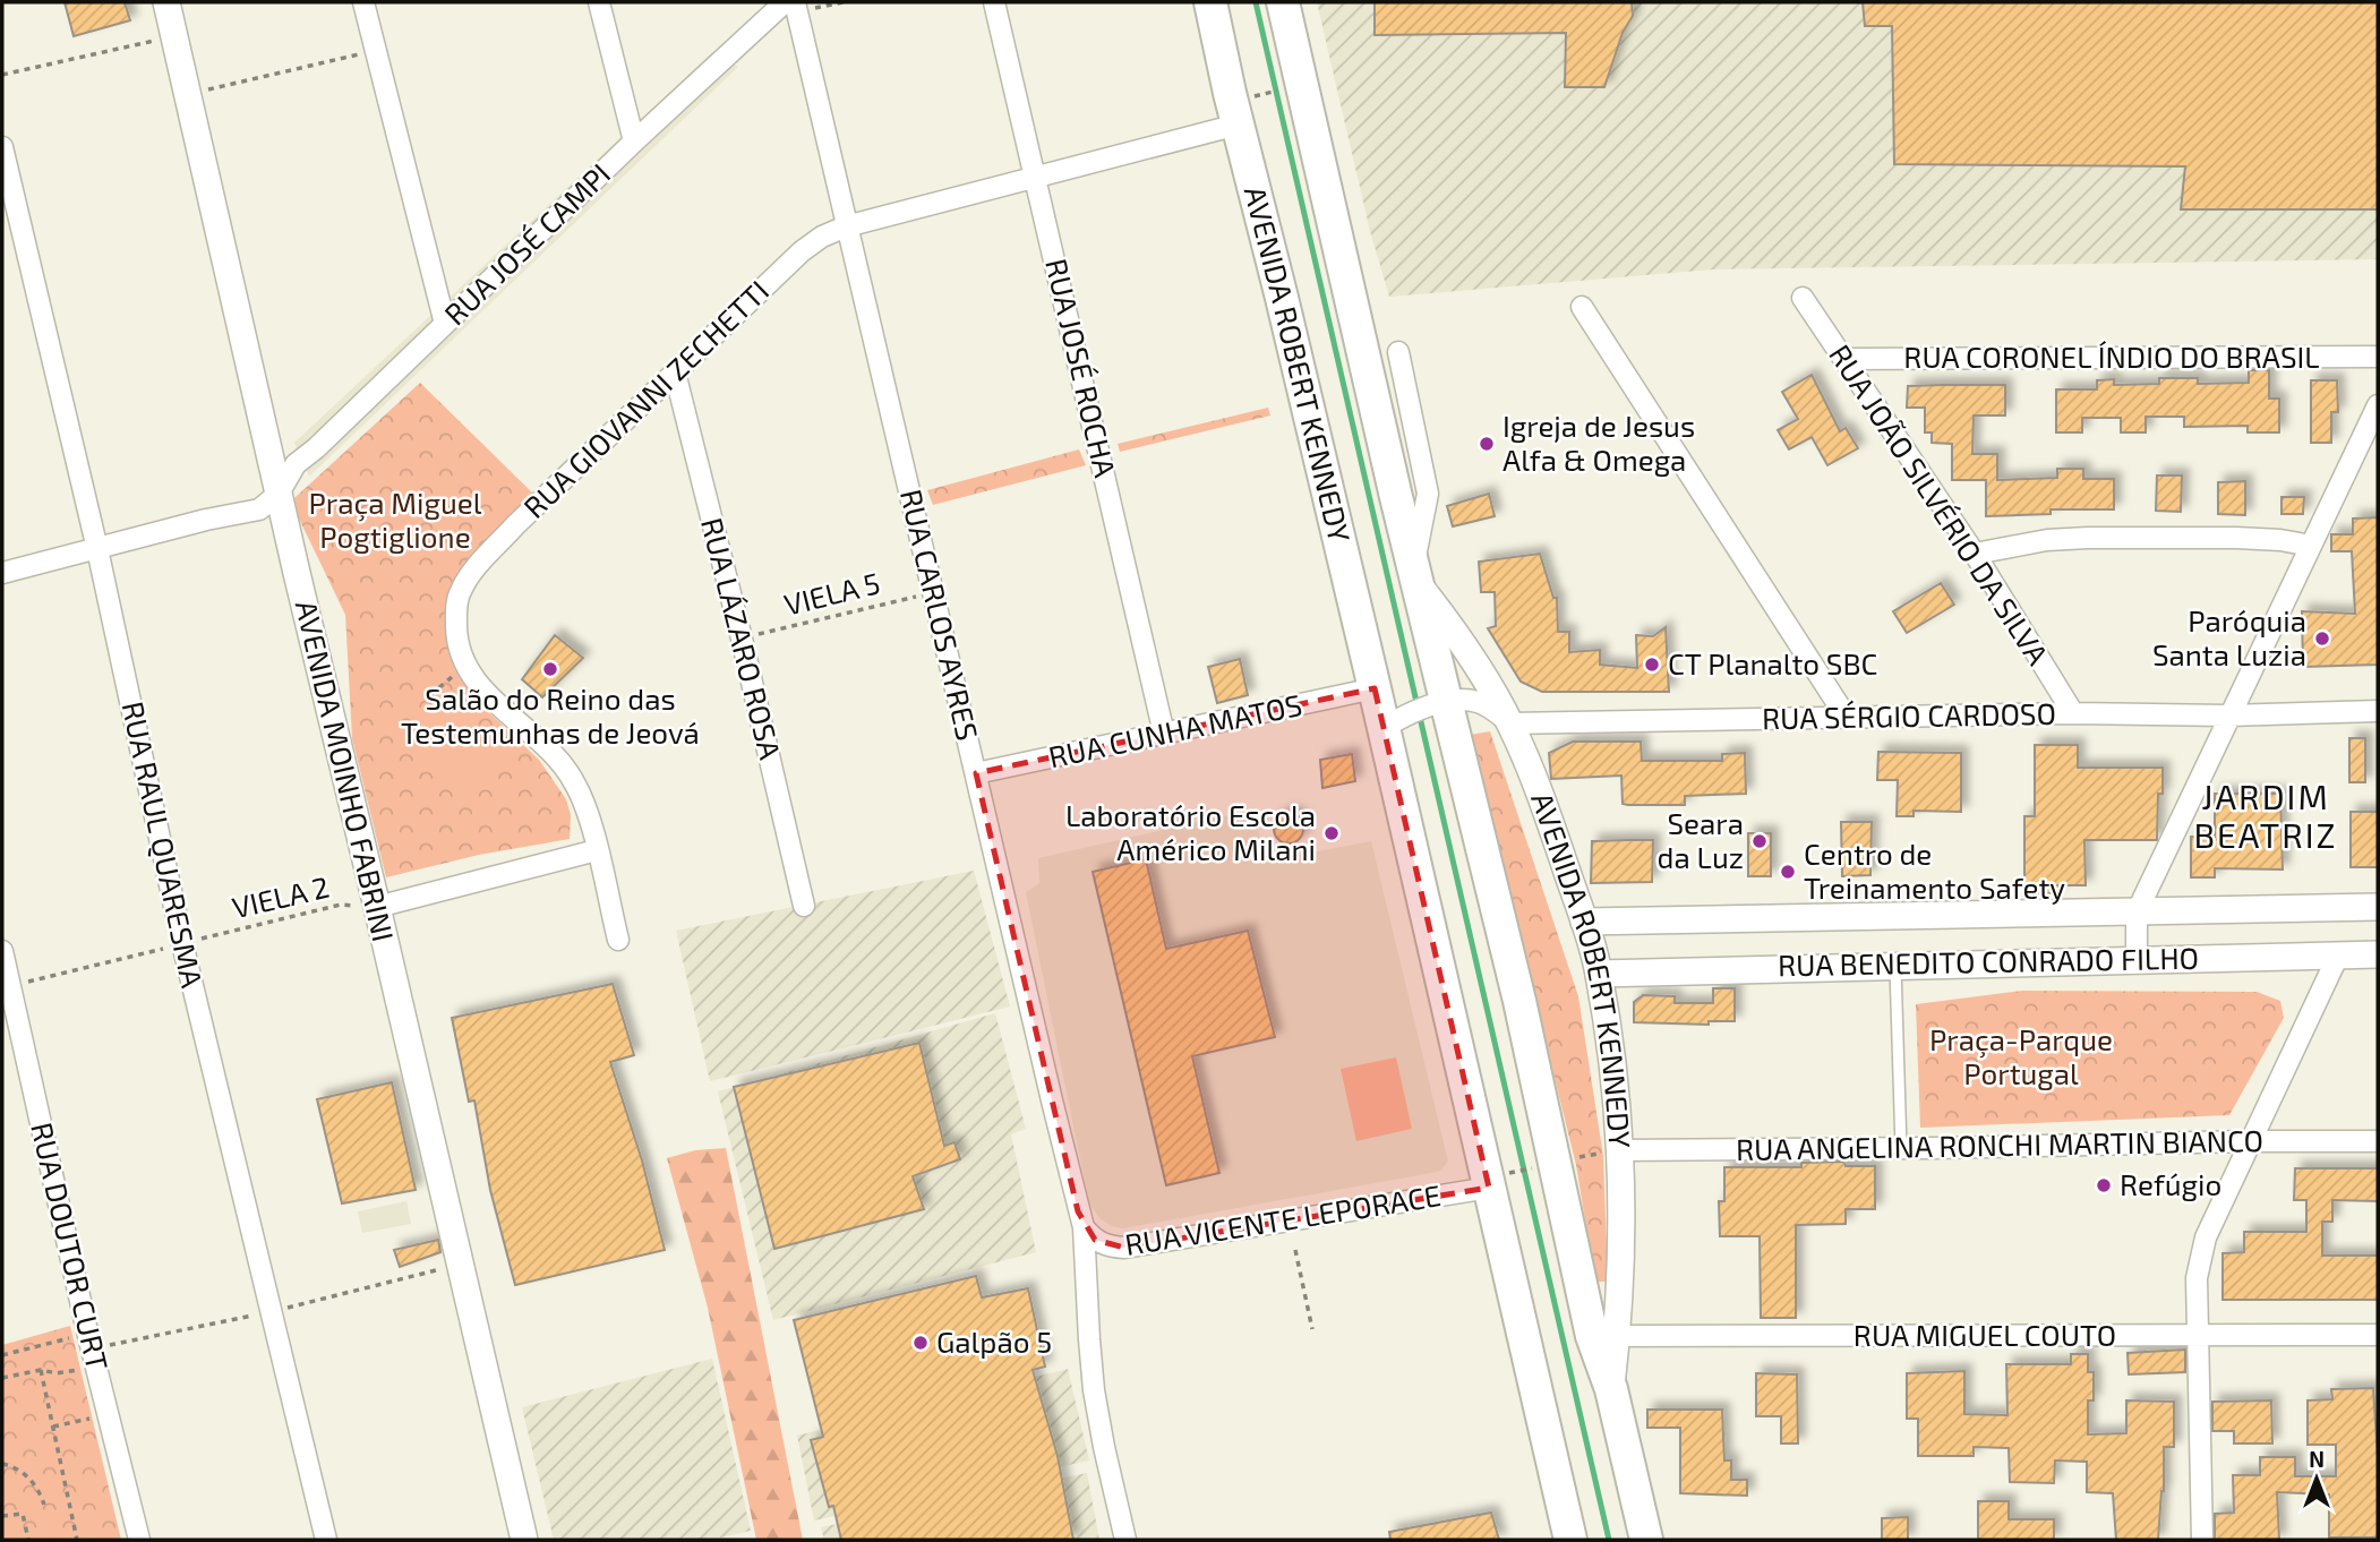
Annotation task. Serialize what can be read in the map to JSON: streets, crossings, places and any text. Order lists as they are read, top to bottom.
{
  "streets": {
    "main road": ["AVENIDA ROBERT KENNEDY"],
    "street": [
      "RUA JOSÉ CAMPI",
      "RUA CORONEL ÍNDIO DO BRASIL",
      "RUA JOSÉ ROCHA",
      "RUA GIOVANNI ZECHETTI",
      "RUA JOÃO SILVÉRIO DA SILVA",
      "RUA CARLOS AYRES",
      "RUA LÁZARO ROSA",
      "RUA SÉRGIO CARDOSO",
      "RUA CUNHA MATOS",
      "AVENIDA MOINHO FABRINI",
      "RUA RAUL QUARESMA",
      "RUA BENEDITO CONRADO FILHO",
      "RUA ANGELINA RONCHI MARTIN BIANCO",
      "RUA VICENTE LEPORACE",
      "RUA DOUTOR CURT",
      "RUA MIGUEL COUTO"
    ],
    "path": ["VIELA 5", "VIELA 2"]
  },
  "crossings": [
    ["RUA JOSÉ CAMPI", "RUA CARLOS AYRES"],
    ["RUA JOSÉ CAMPI", "AVENIDA MOINHO FABRINI"],
    ["RUA CORONEL ÍNDIO DO BRASIL", "RUA JOÃO SILVÉRIO DA SILVA"],
    ["AVENIDA ROBERT KENNEDY", "RUA GIOVANNI ZECHETTI"],
    ["AVENIDA ROBERT KENNEDY", "RUA SÉRGIO CARDOSO"],
    ["AVENIDA ROBERT KENNEDY", "RUA CUNHA MATOS"],
    ["AVENIDA ROBERT KENNEDY", "RUA BENEDITO CONRADO FILHO"],
    ["AVENIDA ROBERT KENNEDY", "RUA ANGELINA RONCHI MARTIN BIANCO"],
    ["AVENIDA ROBERT KENNEDY", "RUA VICENTE LEPORACE"],
    ["AVENIDA ROBERT KENNEDY", "RUA MIGUEL COUTO"],
    ["RUA JOSÉ ROCHA", "RUA GIOVANNI ZECHETTI"],
    ["RUA JOSÉ ROCHA", "RUA CUNHA MATOS"],
    ["RUA GIOVANNI ZECHETTI", "RUA CARLOS AYRES"],
    ["RUA GIOVANNI ZECHETTI", "RUA LÁZARO ROSA"],
    ["RUA JOÃO SILVÉRIO DA SILVA", "RUA SÉRGIO CARDOSO"],
    ["VIELA 5", "RUA CARLOS AYRES"],
    ["VIELA 5", "RUA LÁZARO ROSA"],
    ["RUA CARLOS AYRES", "RUA CUNHA MATOS"],
    ["RUA CARLOS AYRES", "RUA VICENTE LEPORACE"],
    ["AVENIDA MOINHO FABRINI", "VIELA 2"],
    ["RUA RAUL QUARESMA", "VIELA 2"],
    ["VIELA 2", "RUA DOUTOR CURT"]
  ],
  "districts": ["JARDIM BEATRIZ"],
  "parks": ["Praça Miguel Pogtiglione", "Praça-Parque Portugal"],
  "places": [
    "Igreja de Jesus Alfa & Omega",
    "Paróquia Santa Luzia",
    "CT Planalto SBC",
    "Salão do Reino das Testemunhas de Jeová",
    "Laboratório Escola Américo Milani",
    "Seara da Luz",
    "Centro de Treinamento Safety",
    "Refúgio",
    "Galpão 5"
  ],
  "north": "top"
}
